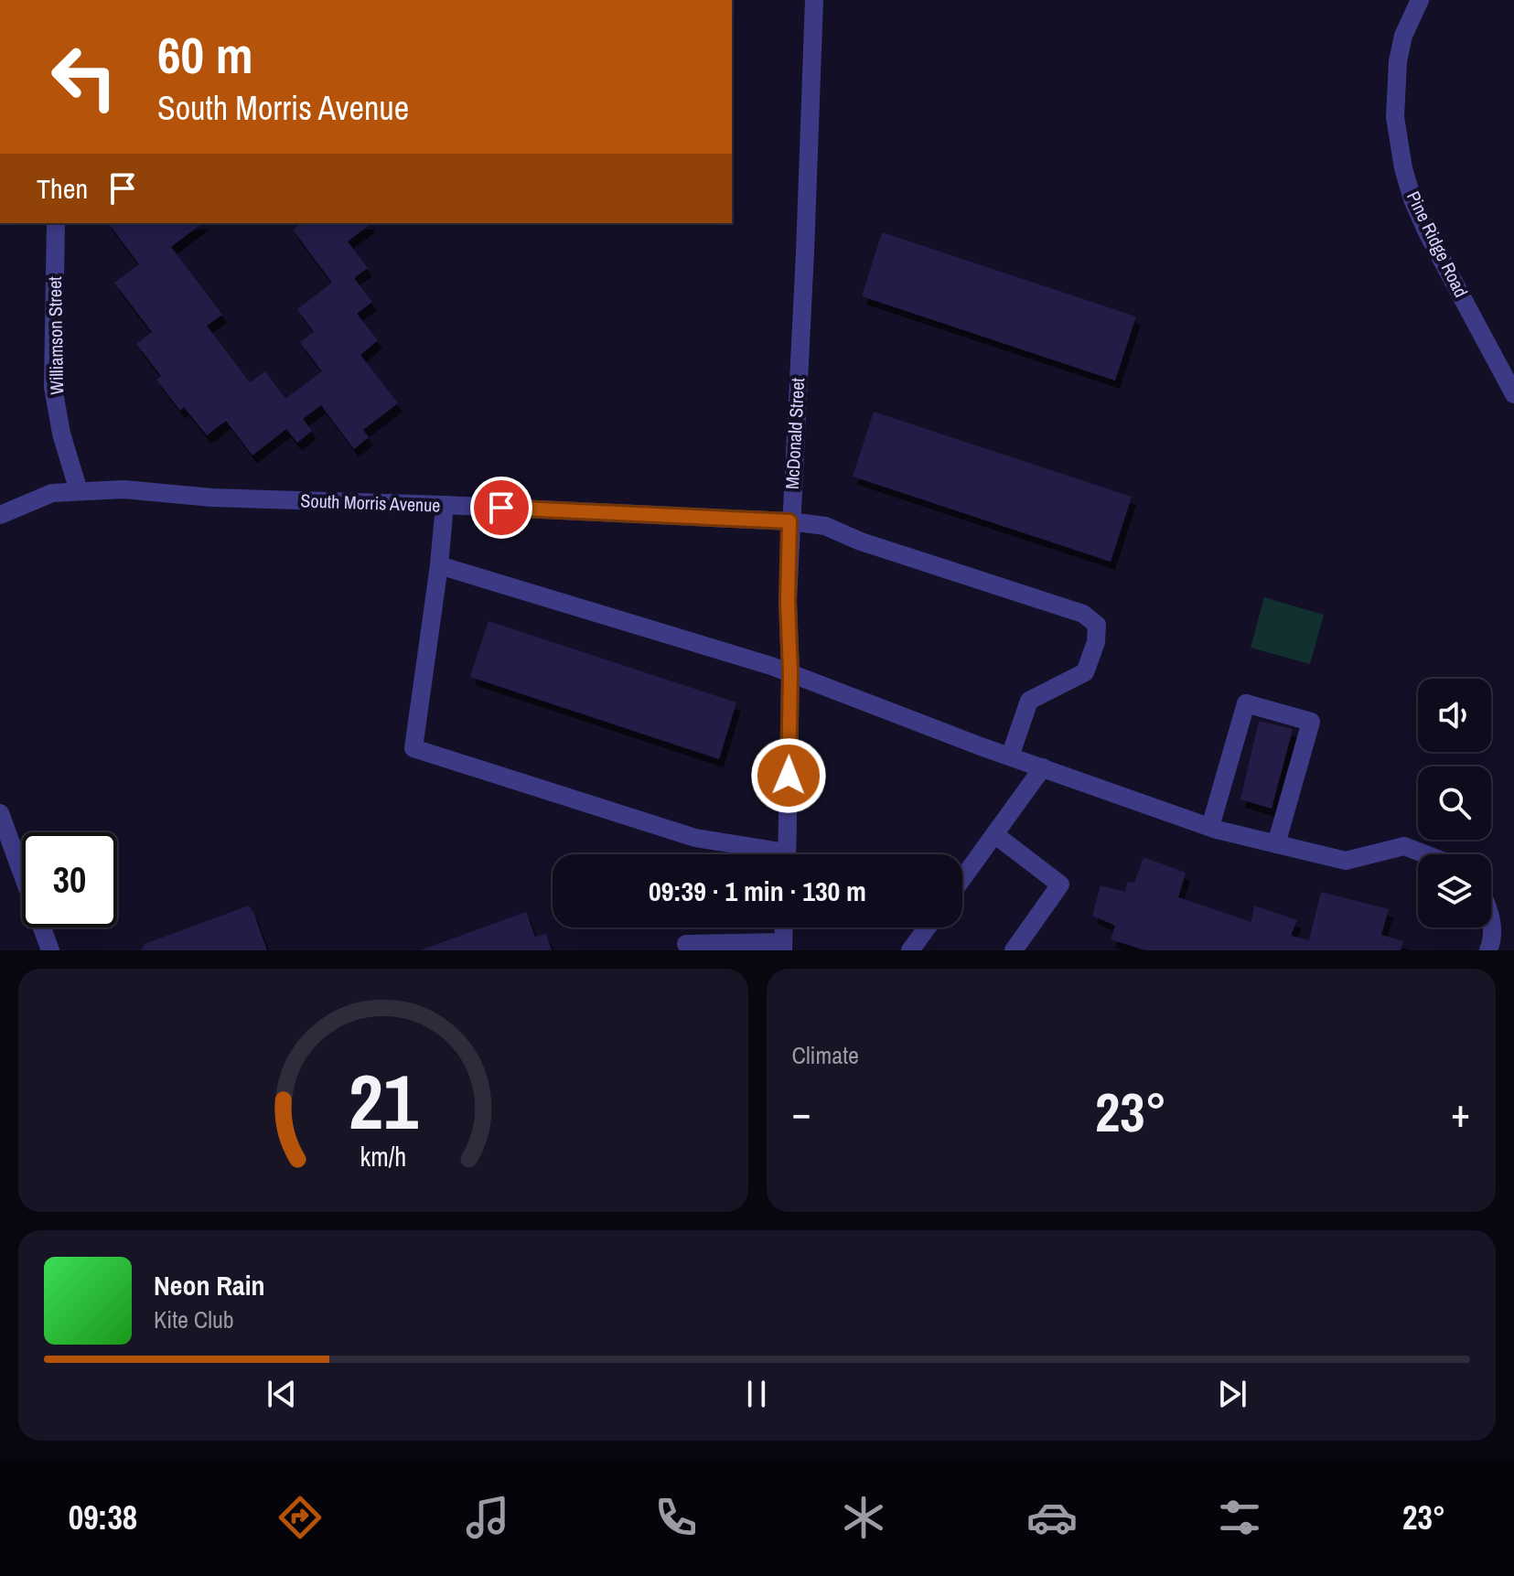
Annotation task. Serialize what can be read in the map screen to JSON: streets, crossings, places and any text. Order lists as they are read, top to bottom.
{
  "streets": {
    "street": [
      "Pine Ridge Road",
      "Williamson Street",
      "McDonald Street",
      "South Morris Avenue"
    ]
  },
  "crossings": [
    ["Williamson Street", "South Morris Avenue"],
    ["McDonald Street", "South Morris Avenue"]
  ],
  "page": {
    "turn": ["60 m", "South Morris Avenue"],
    "then": "Then",
    "limit": "30",
    "trip": "09:39 · 1 min · 130 m",
    "tile": "Climate",
    "heat": ["−", "23°", "+"],
    "song": ["Neon Rain", "Kite Club"],
    "tabs": ["09:38", "23°"],
    "gauge": ["21", "km/h"]
  }
}
